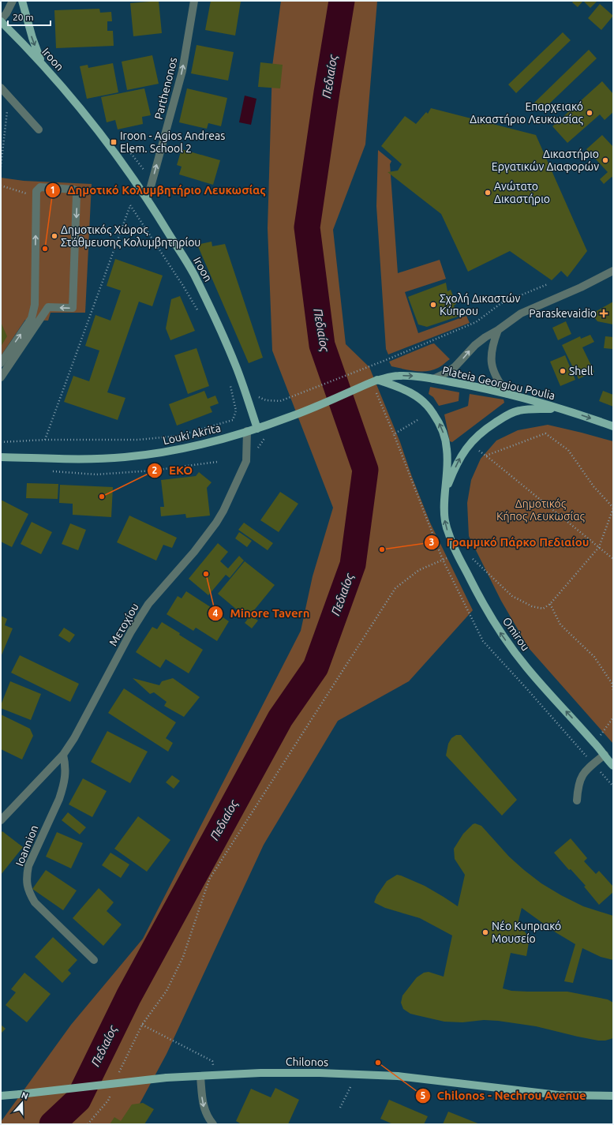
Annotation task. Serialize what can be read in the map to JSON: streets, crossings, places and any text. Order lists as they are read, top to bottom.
{
  "streets": {
    "main road": [
      "Iroon",
      "Plateia Georgiou Poulia",
      "Louki Akrita",
      "Omirou",
      "Chilonos"
    ],
    "street": ["Parthenonos", "Μετοχίου", "Ioannion"]
  },
  "crossings": [
    ["Iroon", "Parthenonos"],
    ["Iroon", "Louki Akrita"],
    ["Plateia Georgiou Poulia", "Louki Akrita"],
    ["Plateia Georgiou Poulia", "Omirou"],
    ["Louki Akrita", "Μετοχίου"],
    ["Louki Akrita", "Omirou"],
    ["Μετοχίου", "Ioannion"]
  ],
  "one_way": ["Parthenonos", "Plateia Georgiou Poulia", "Omirou"],
  "water": ["Πεδιαίος"],
  "parks": ["Δημοτικός Κήπος Λευκωσίας"],
  "places": {
    "other": [
      "Επαρχειακό Δικαστήριο Λευκωσίας",
      "Δικαστήριο Εργατικών Διαφορών",
      "Ανώτατο Δικαστήριο",
      "Δημοτικός Χώρος Στάθμευσης Κολυμβητηρίου",
      "Δημοτικό Κολυμβητήριο Λευκωσίας",
      "Σχολή Δικαστών Κύπρου",
      "Shell",
      "EKO",
      "Γραμμικό Πάρκο Πεδιαίου",
      "Minore Tavern",
      "Νέο Κυπριακό Μουσείο",
      "Chilonos - Nechrou Avenue"
    ],
    "transit": ["Iroon - Agios Andreas Elem. School 2"],
    "health": ["Paraskevaidio"]
  },
  "scale_bar": "20 m",
  "north": "top"
}
